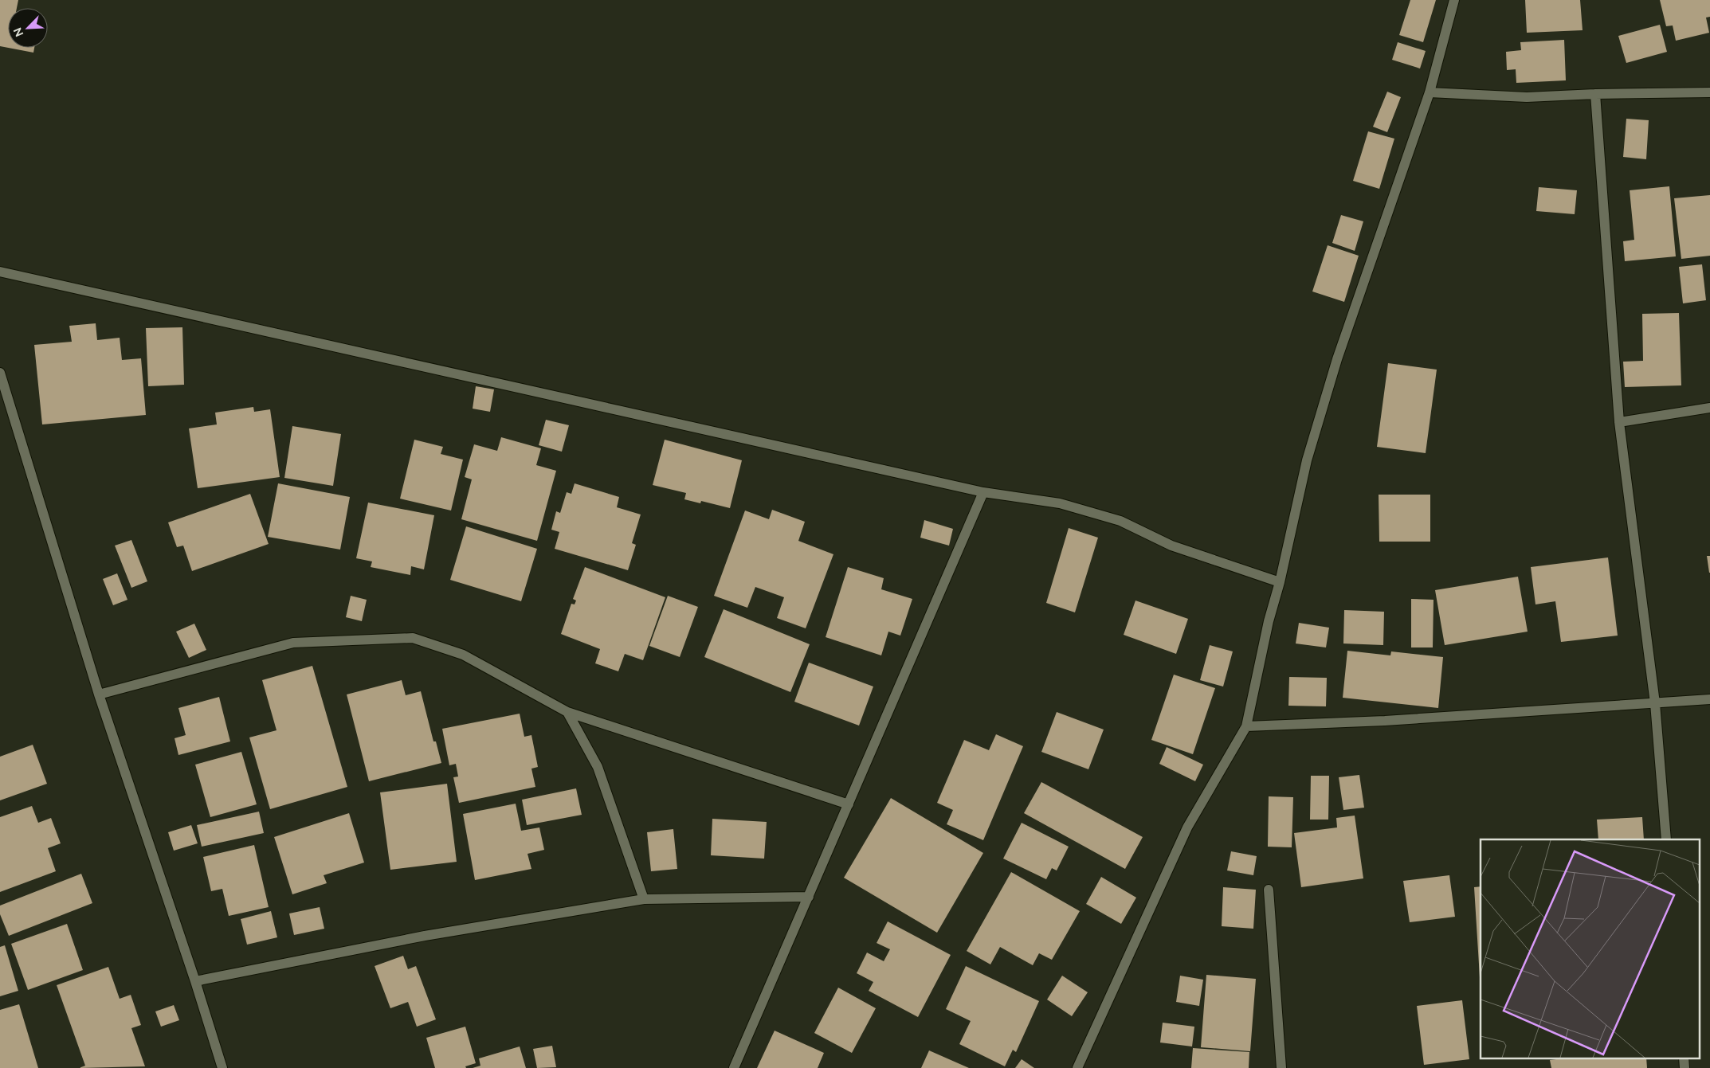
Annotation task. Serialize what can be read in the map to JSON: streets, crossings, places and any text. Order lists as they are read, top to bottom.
{
  "north": "bottom left"
}
